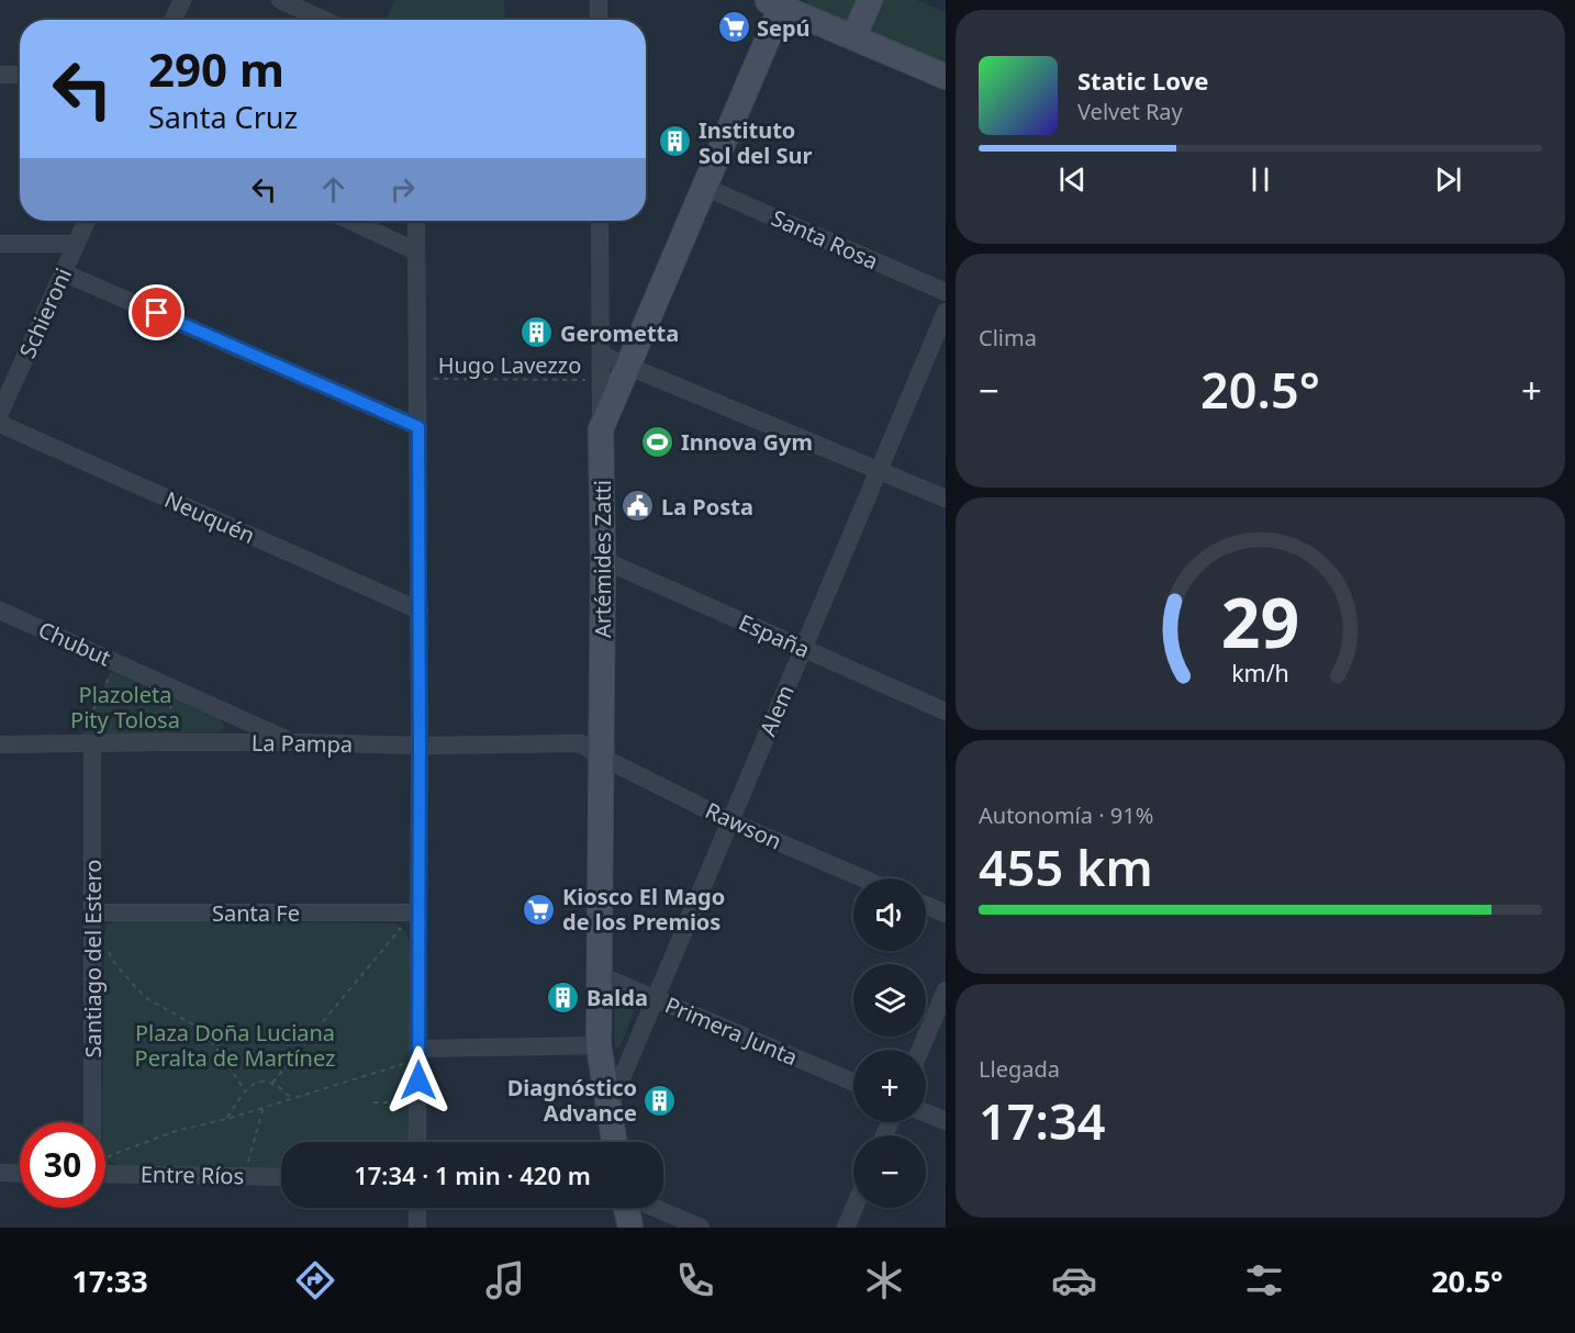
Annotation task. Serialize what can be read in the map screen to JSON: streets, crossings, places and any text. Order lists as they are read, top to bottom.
{
  "streets": {
    "main road": ["Artémides Zatti"],
    "street": [
      "Santa Rosa",
      "Schieroni",
      "Neuquén",
      "España",
      "Chubut",
      "Alem",
      "La Pampa",
      "Rawson",
      "Santa Fe",
      "Santiago del Estero",
      "Primera Junta",
      "Entre Ríos"
    ],
    "path": ["Hugo Lavezzo"]
  },
  "crossings": [
    ["Santa Rosa", "Artémides Zatti"],
    ["Artémides Zatti", "España"],
    ["Artémides Zatti", "Alem"],
    ["Artémides Zatti", "La Pampa"],
    ["Artémides Zatti", "Rawson"],
    ["Artémides Zatti", "Primera Junta"],
    ["España", "Alem"],
    ["Chubut", "La Pampa"],
    ["Alem", "Rawson"],
    ["Alem", "Primera Junta"],
    ["La Pampa", "Rawson"],
    ["La Pampa", "Santiago del Estero"],
    ["Santa Fe", "Santiago del Estero"]
  ],
  "parks": ["Plazoleta Pity Tolosa", "Plaza Doña Luciana Peralta de Martínez"],
  "places": {
    "supermarket": ["Sepú", "Kiosco El Mago de los Premios"],
    "building": [
      "Instituto Sol del Sur",
      "Gerometta",
      "Balda",
      "Diagnóstico Advance"
    ],
    "sports": ["Innova Gym"],
    "public building": ["La Posta"]
  },
  "page": {
    "turn": ["290 m", "Santa Cruz"],
    "song": ["Static Love", "Velvet Ray"],
    "tile": [
      "Clima",
      ["Autonomía · 91%", "455 km"],
      ["Llegada", "17:34"]
    ],
    "heat": ["−", "20.5°", "+"],
    "map_buttons": ["+", "−"],
    "limit": "30",
    "trip": "17:34 · 1 min · 420 m",
    "tabs": ["17:33", "20.5°"],
    "gauge": ["29", "km/h"]
  }
}
